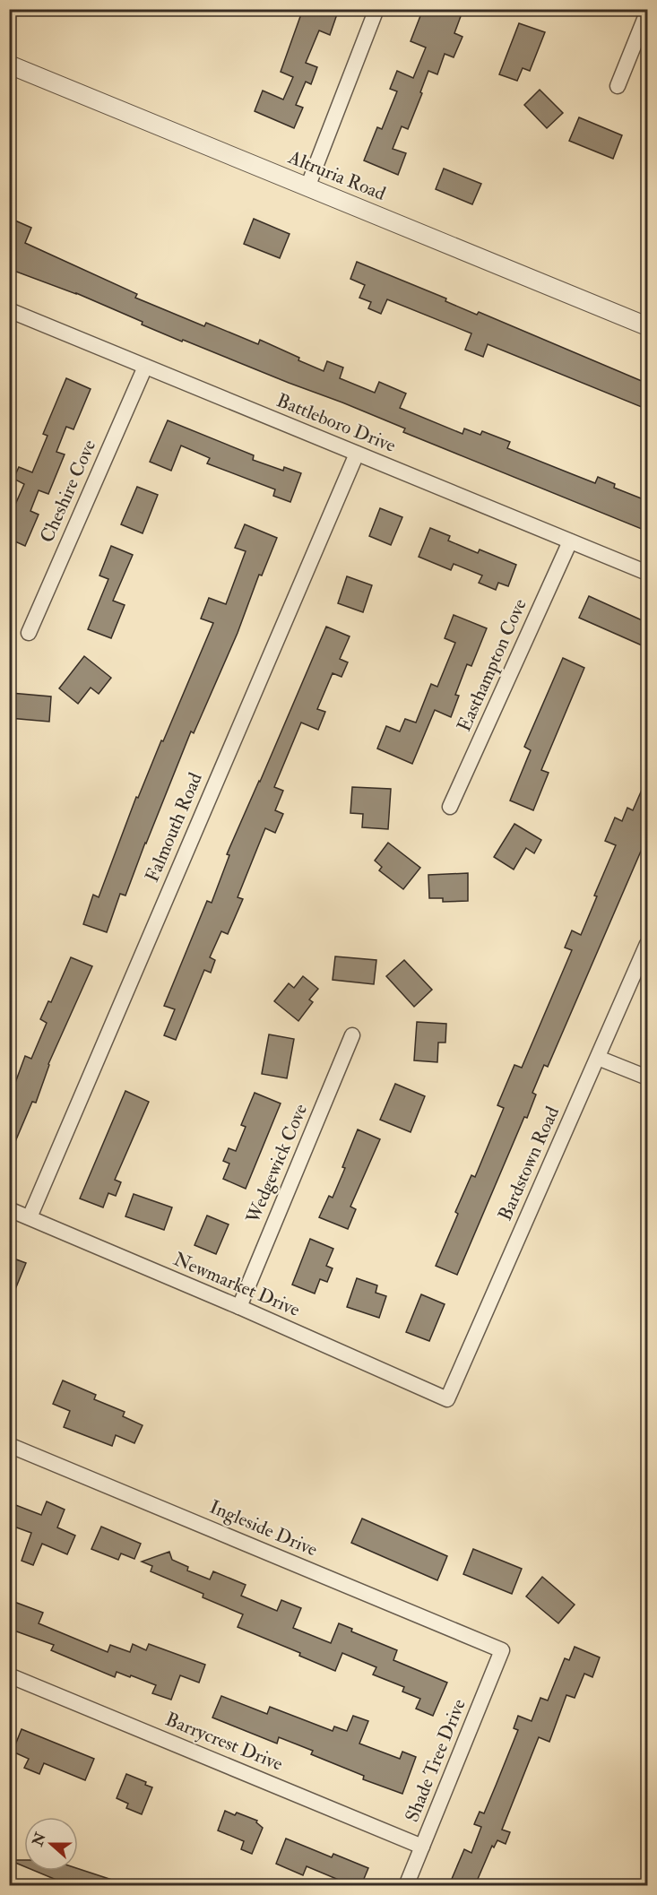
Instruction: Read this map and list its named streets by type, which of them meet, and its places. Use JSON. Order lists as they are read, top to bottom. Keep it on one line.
{"streets":{"street":["Altruria Road","Battleboro Drive","Cheshire Cove","Easthampton Cove","Falmouth Road","Wedgewick Cove","Bardstown Road","Newmarket Drive","Ingleside Drive","Barrycrest Drive","Shade Tree Drive"]},"crossings":[["Battleboro Drive","Cheshire Cove"],["Battleboro Drive","Easthampton Cove"],["Battleboro Drive","Falmouth Road"],["Falmouth Road","Newmarket Drive"],["Wedgewick Cove","Newmarket Drive"],["Bardstown Road","Newmarket Drive"],["Ingleside Drive","Shade Tree Drive"],["Barrycrest Drive","Shade Tree Drive"]],"north":"left"}
